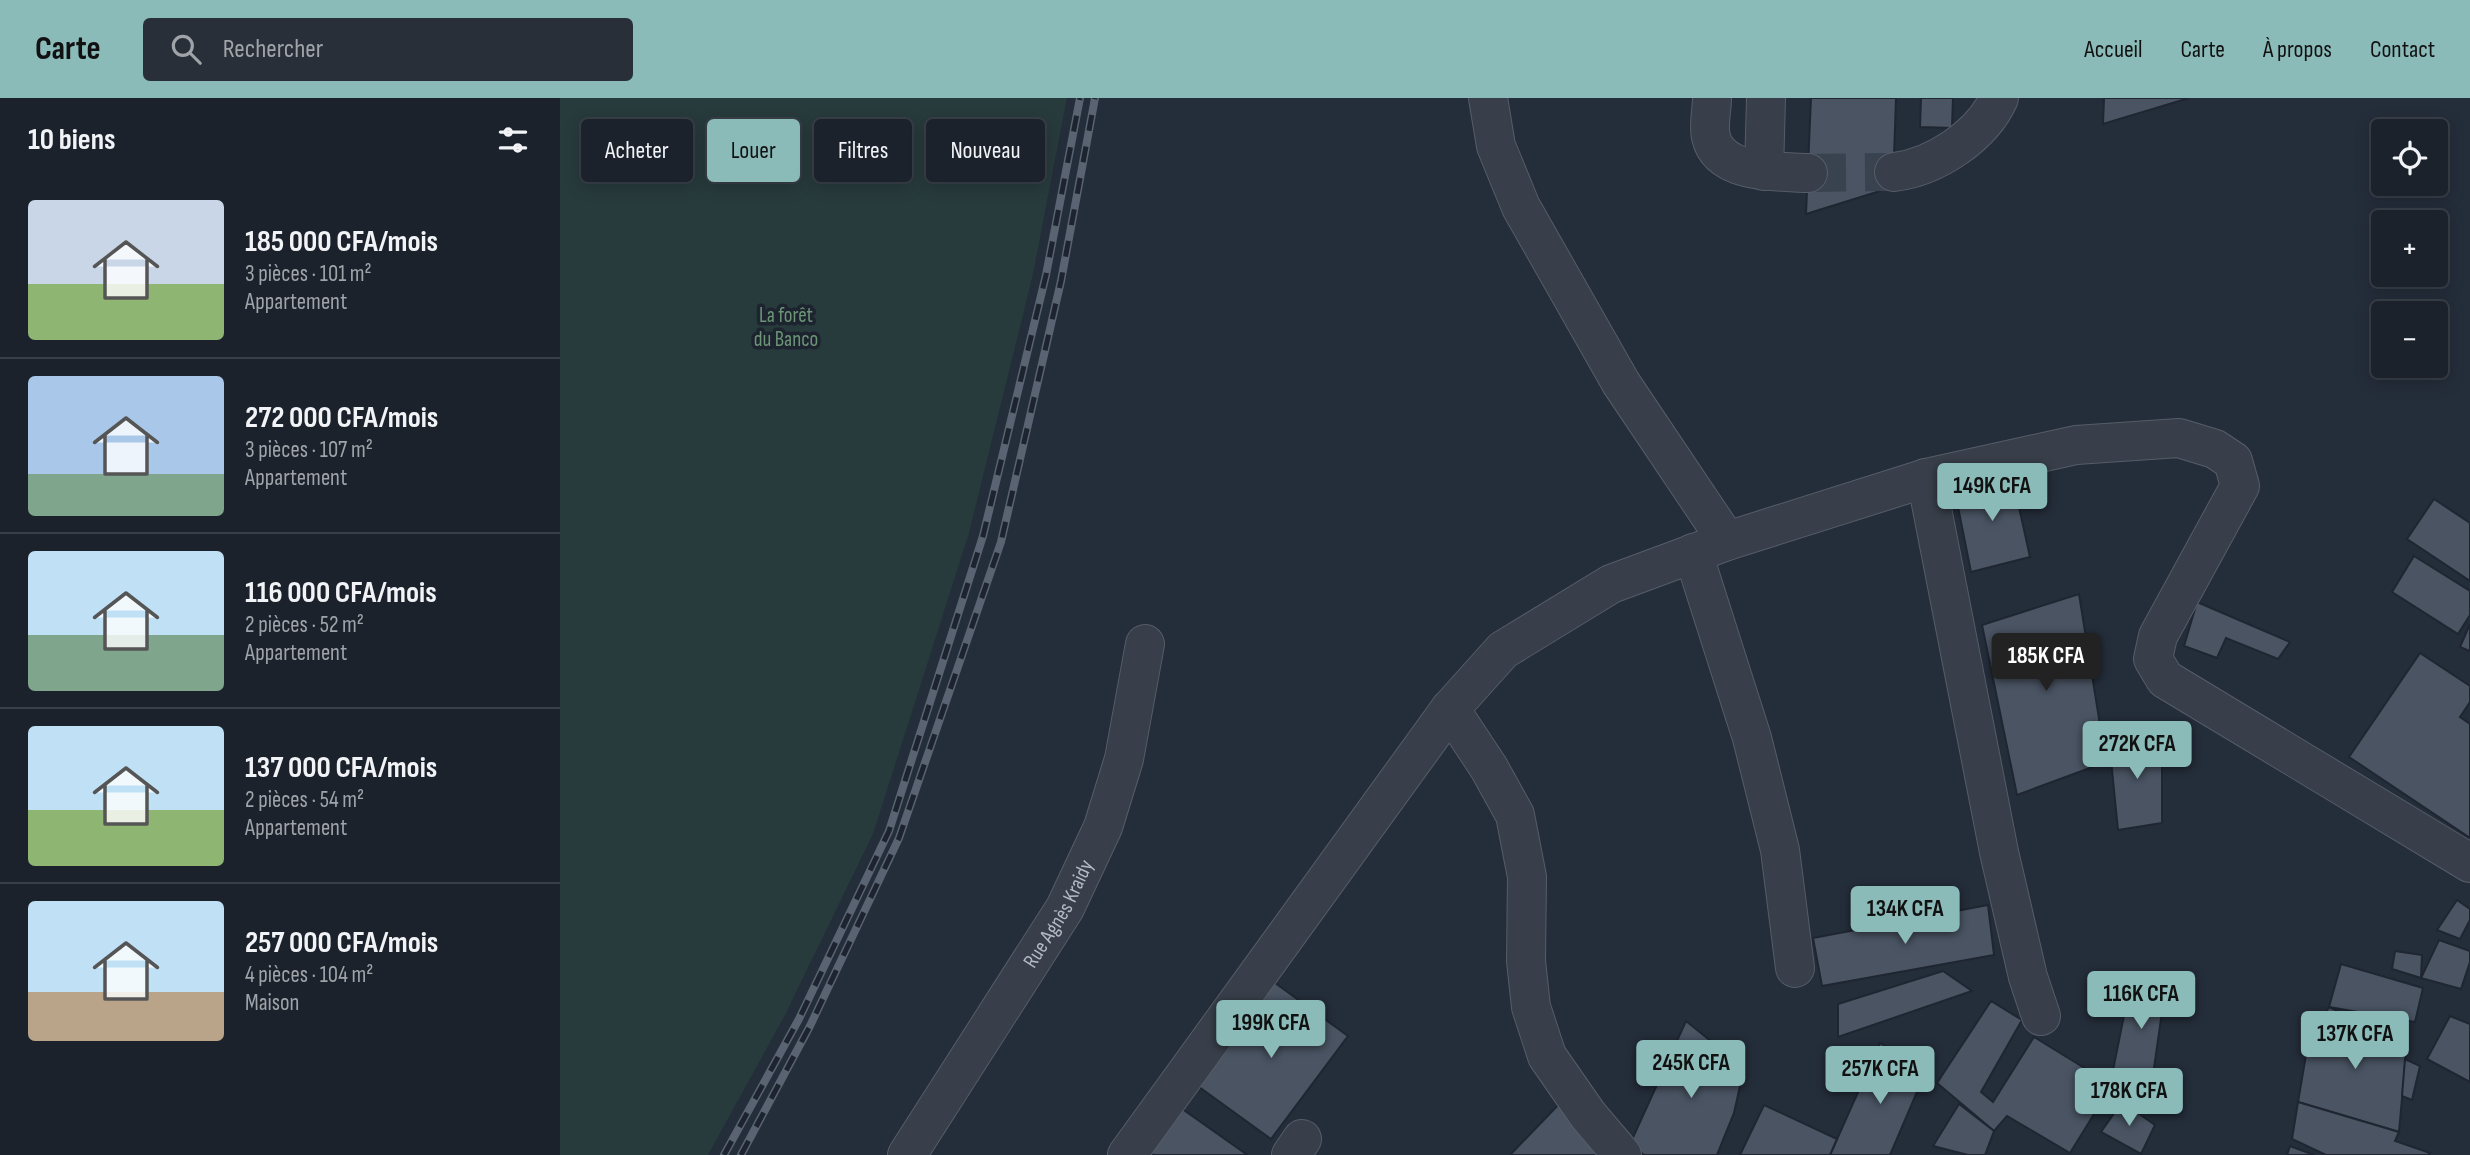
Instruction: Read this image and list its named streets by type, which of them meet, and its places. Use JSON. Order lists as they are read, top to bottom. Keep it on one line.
{"streets":{"street":["Rue Agnès Kraidy"]},"parks":["La forêt du Banco"],"page":{"header":"Carte","search":"Rechercher","nav":["Accueil","Carte","À propos","Contact"],"heading":"10 biens","map_buttons":["+","−"],"chip":["Acheter","Louer","Filtres","Nouveau"],"list":[{"name":"185 000 CFA/mois","note":"3 pièces · 101 m² · Appartement"},{"name":"272 000 CFA/mois","note":"3 pièces · 107 m² · Appartement"},{"name":"116 000 CFA/mois","note":"2 pièces · 52 m² · Appartement"},{"name":"137 000 CFA/mois","note":"2 pièces · 54 m² · Appartement"},{"name":"257 000 CFA/mois","note":"4 pièces · 104 m² · Maison"}],"price":["149K CFA","185K CFA","272K CFA","134K CFA","116K CFA","199K CFA","137K CFA","245K CFA","257K CFA","178K CFA"]}}
